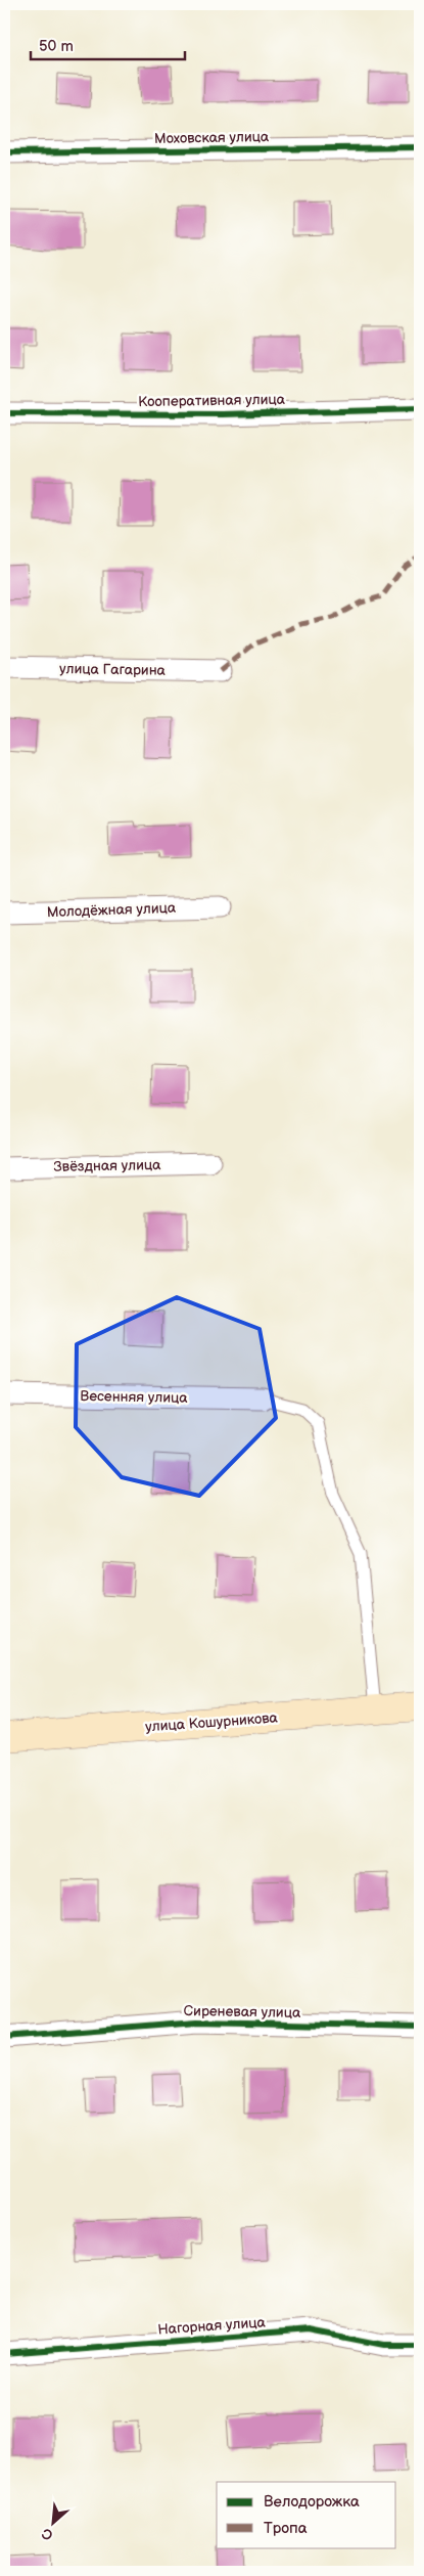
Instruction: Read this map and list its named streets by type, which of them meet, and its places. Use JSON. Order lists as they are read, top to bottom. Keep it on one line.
{"streets":{"main road":["улица Кошурникова"],"street":["Моховская улица","Кооперативная улица","улица Гагарина","Молодёжная улица","Звёздная улица","Весенняя улица","Сиреневая улица","Нагорная улица"]},"legend":["Велодорожка","Тропа"],"scale_bar":"50 m","north":"bottom left"}
